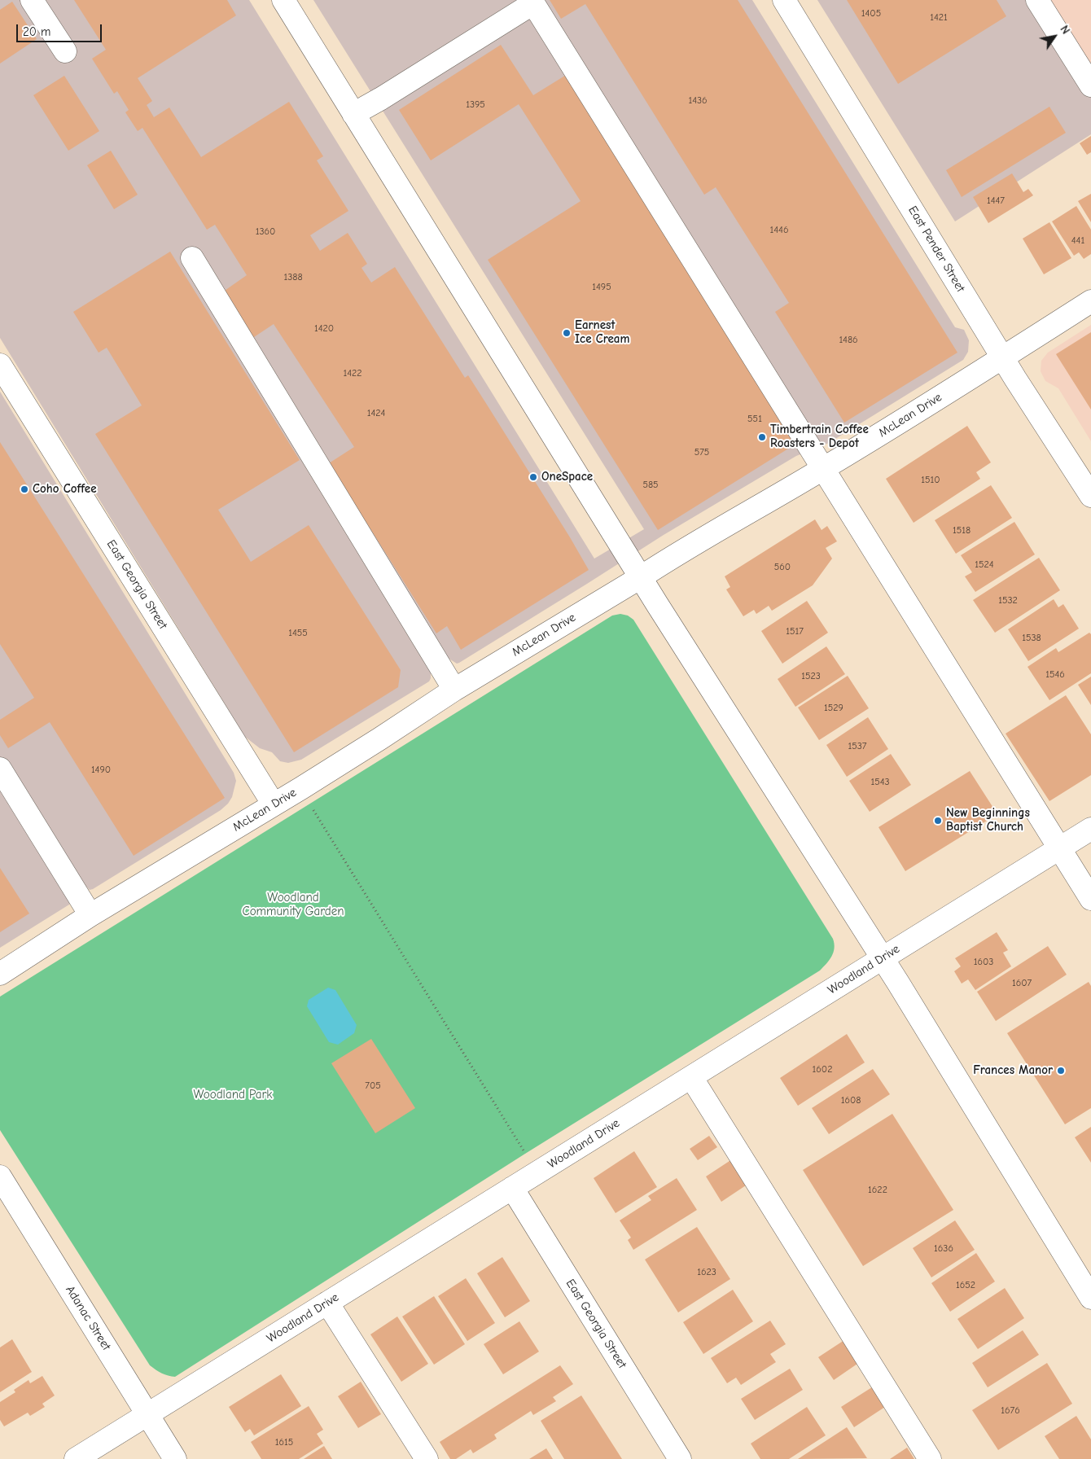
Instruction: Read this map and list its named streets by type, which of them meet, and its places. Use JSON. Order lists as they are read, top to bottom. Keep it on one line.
{"streets":{"street":["East Pender Street","McLean Drive","East Georgia Street","Woodland Drive","Adanac Street"]},"crossings":[["East Pender Street","McLean Drive"],["McLean Drive","East Georgia Street"],["East Georgia Street","Woodland Drive"],["Woodland Drive","Adanac Street"]],"parks":["Woodland Community Garden","Woodland Park"],"places":["Earnest Ice Cream","Timbertrain Coffee Roasters - Depot","OneSpace","Coho Coffee","New Beginnings Baptist Church","Frances Manor"],"house_numbers":["1405","1421","1436","1395","1447","1446","1360","441","1388","1495","1420","1486","1422","1424","551","575","1510","585","1518","1524","560","1532","1517","1455","1538","1546","1523","1529","1537","1490","1543","1603","1607","1602","705","1608","1622","1636","1623","1652","1676","1615"],"scale_bar":"20 m","north":"top right"}
